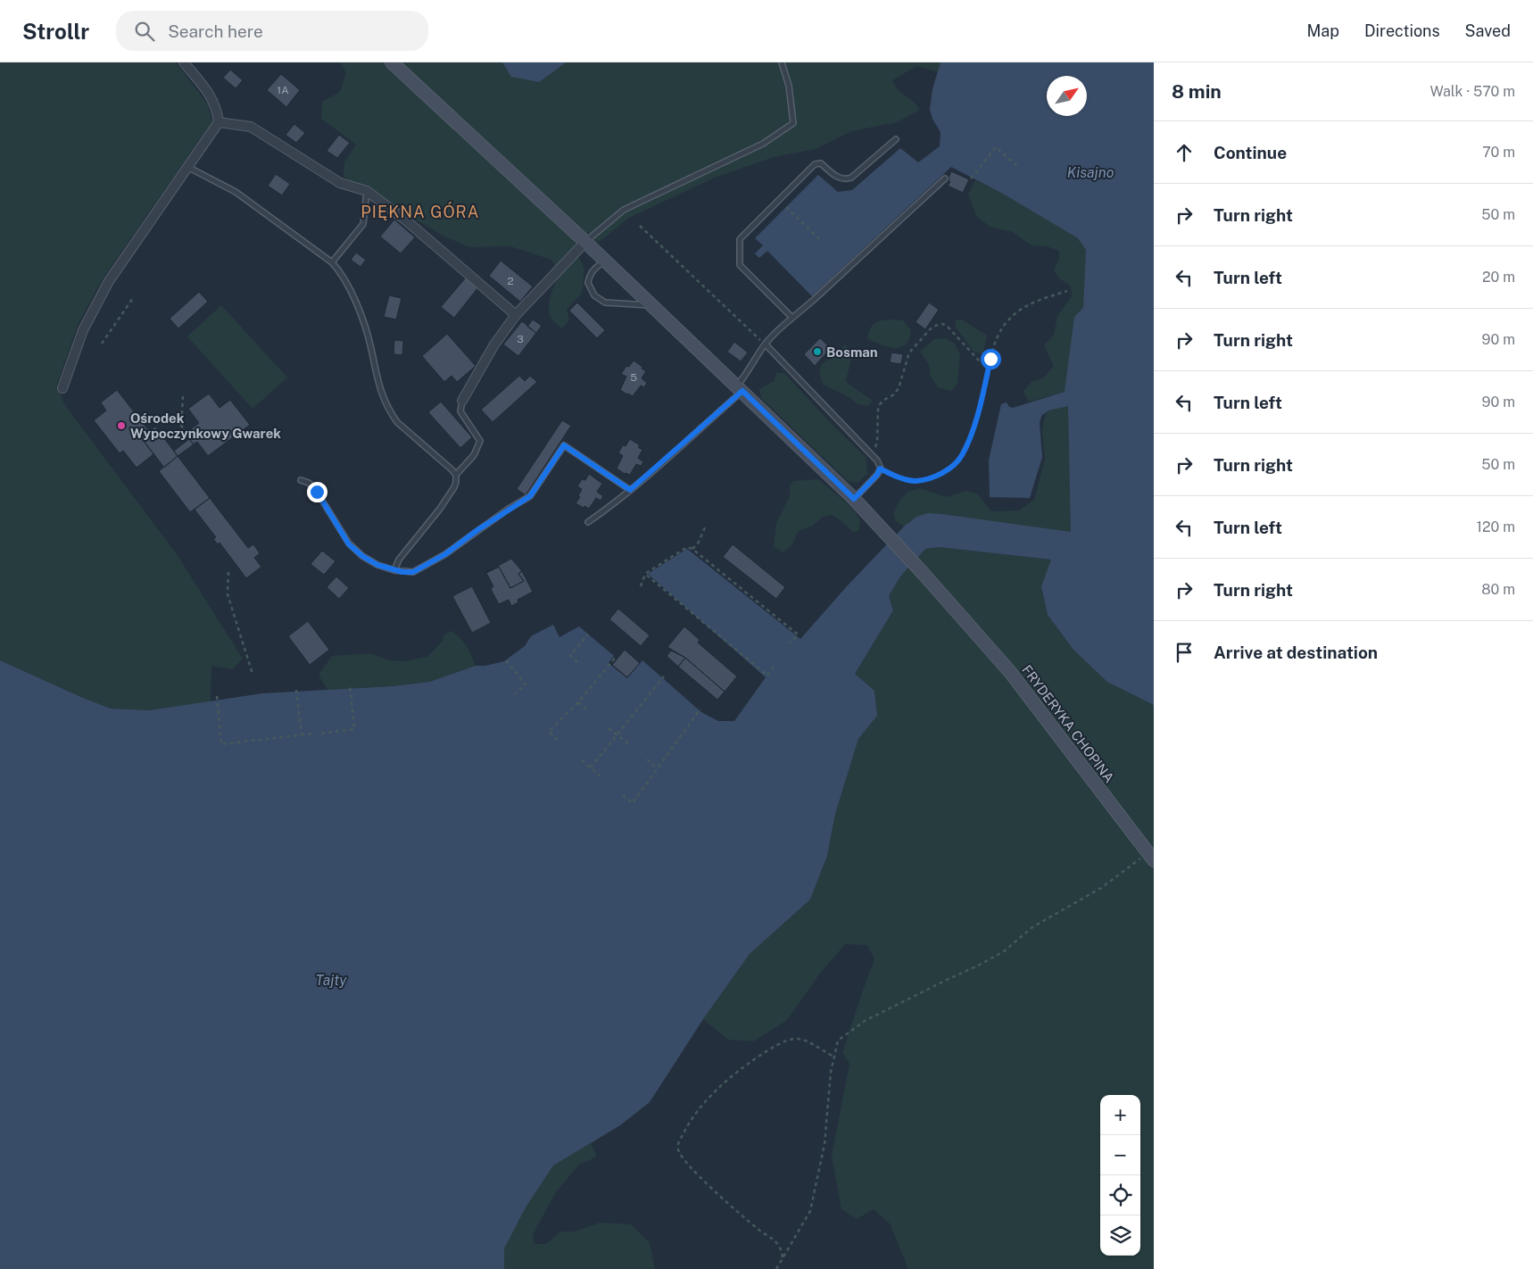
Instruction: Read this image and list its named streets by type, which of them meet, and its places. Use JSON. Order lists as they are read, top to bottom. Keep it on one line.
{"streets":{"main road":["FRYDERYKA CHOPINA"]},"districts":["PIĘKNA GÓRA"],"water":["Kisajno","Tajty"],"places":["Bosman","Ośrodek Wypoczynkowy Gwarek"],"house_numbers":["1A","2","3","5"],"north":"top right","page":{"header":"Strollr","search":"Search here","nav":["Map","Directions","Saved"],"heading":["8 min","Walk · 570 m"],"list":[["Continue","70 m"],["Turn right","50 m"],["Turn left","20 m"],["Turn right","90 m"],["Turn left","90 m"],["Turn right","50 m"],["Turn left","120 m"],["Turn right","80 m"],"Arrive at destination"],"map_buttons":["+","−"]}}
